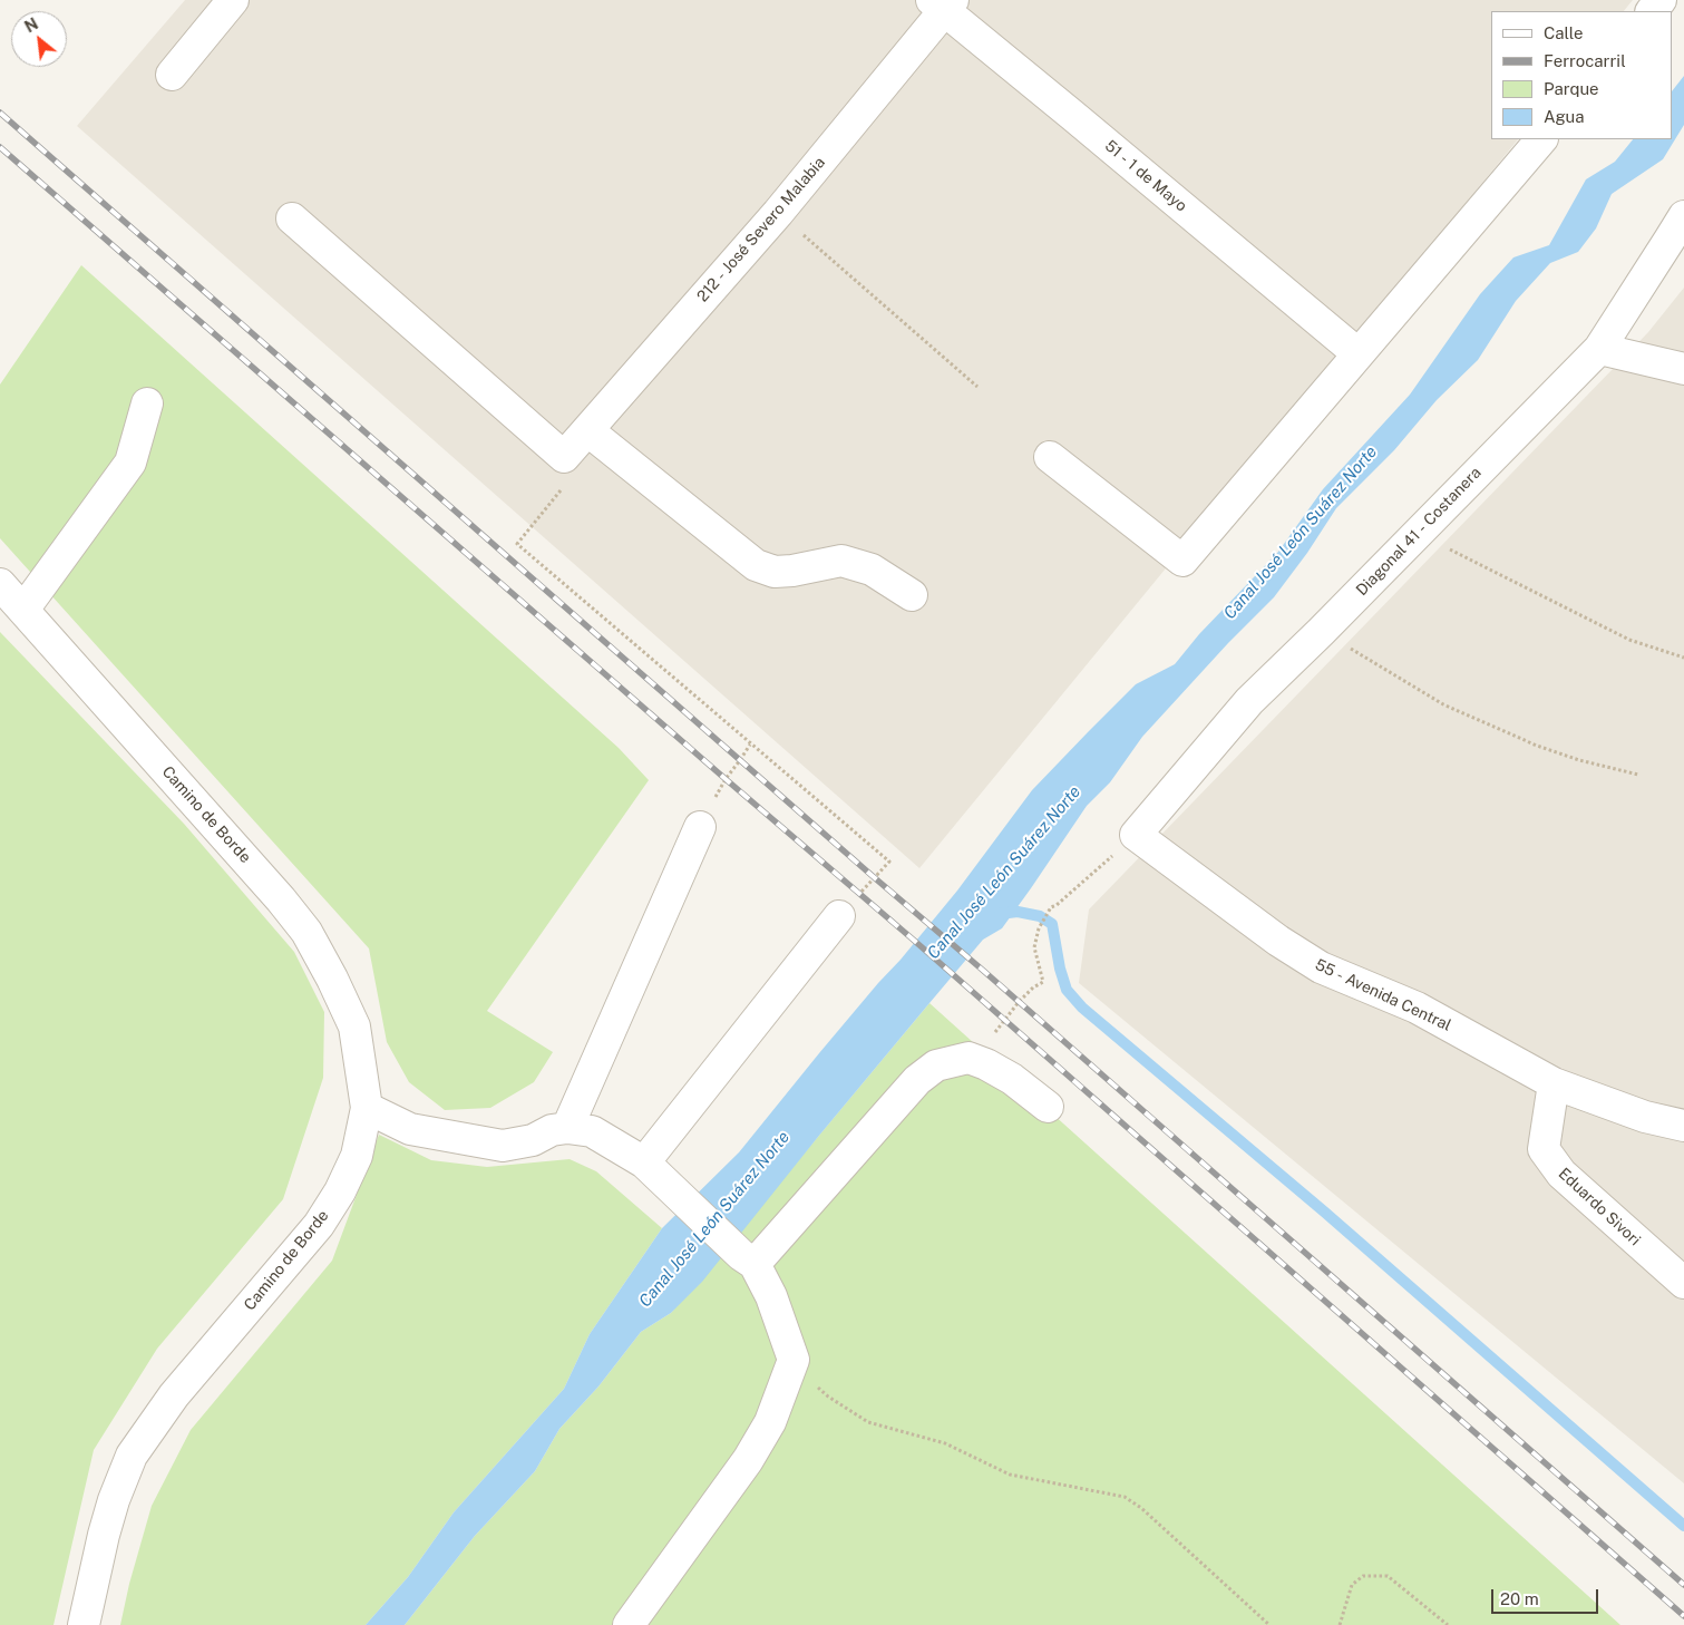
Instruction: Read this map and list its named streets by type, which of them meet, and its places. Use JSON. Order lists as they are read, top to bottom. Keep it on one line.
{"streets":{"street":["51 - 1 de Mayo","212 - José Severo Malabia","Diagonal 41 - Costanera","Camino de Borde","55 - Avenida Central","Eduardo Sivori"]},"crossings":[["51 - 1 de Mayo","212 - José Severo Malabia"],["Diagonal 41 - Costanera","55 - Avenida Central"],["55 - Avenida Central","Eduardo Sivori"]],"water":["Canal José León Suárez Norte"],"legend":["Calle","Ferrocarril","Parque","Agua"],"scale_bar":"20 m","north":"top left"}
